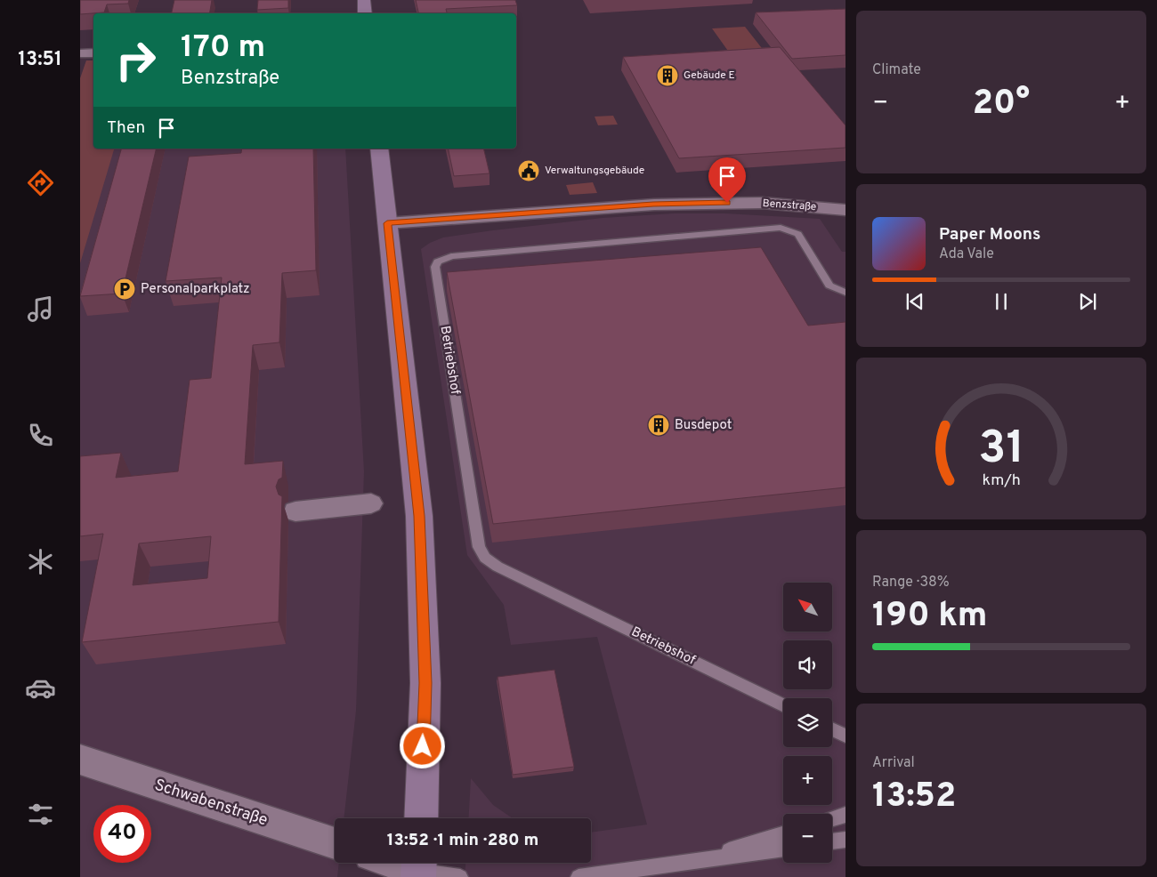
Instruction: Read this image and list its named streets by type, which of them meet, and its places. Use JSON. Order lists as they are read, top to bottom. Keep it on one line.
{"streets":{"street":["Benzstraße","Schwabenstraße"],"lane":["Betriebshof"]},"places":{"building":["Gebäude E","Busdepot"],"public building":["Verwaltungsgebäude"],"parking":["Personalparkplatz"]},"north":"top left","page":{"tabs":"13:51","tile":["Climate",["Range · 38%","190 km"],["Arrival","13:52"]],"turn":["170 m","Benzstraße"],"heat":["−","20°","+"],"then":"Then","song":["Paper Moons","Ada Vale"],"map_buttons":["+","−"],"limit":"40","trip":"13:52 · 1 min · 280 m","gauge":["31","km/h"]}}
